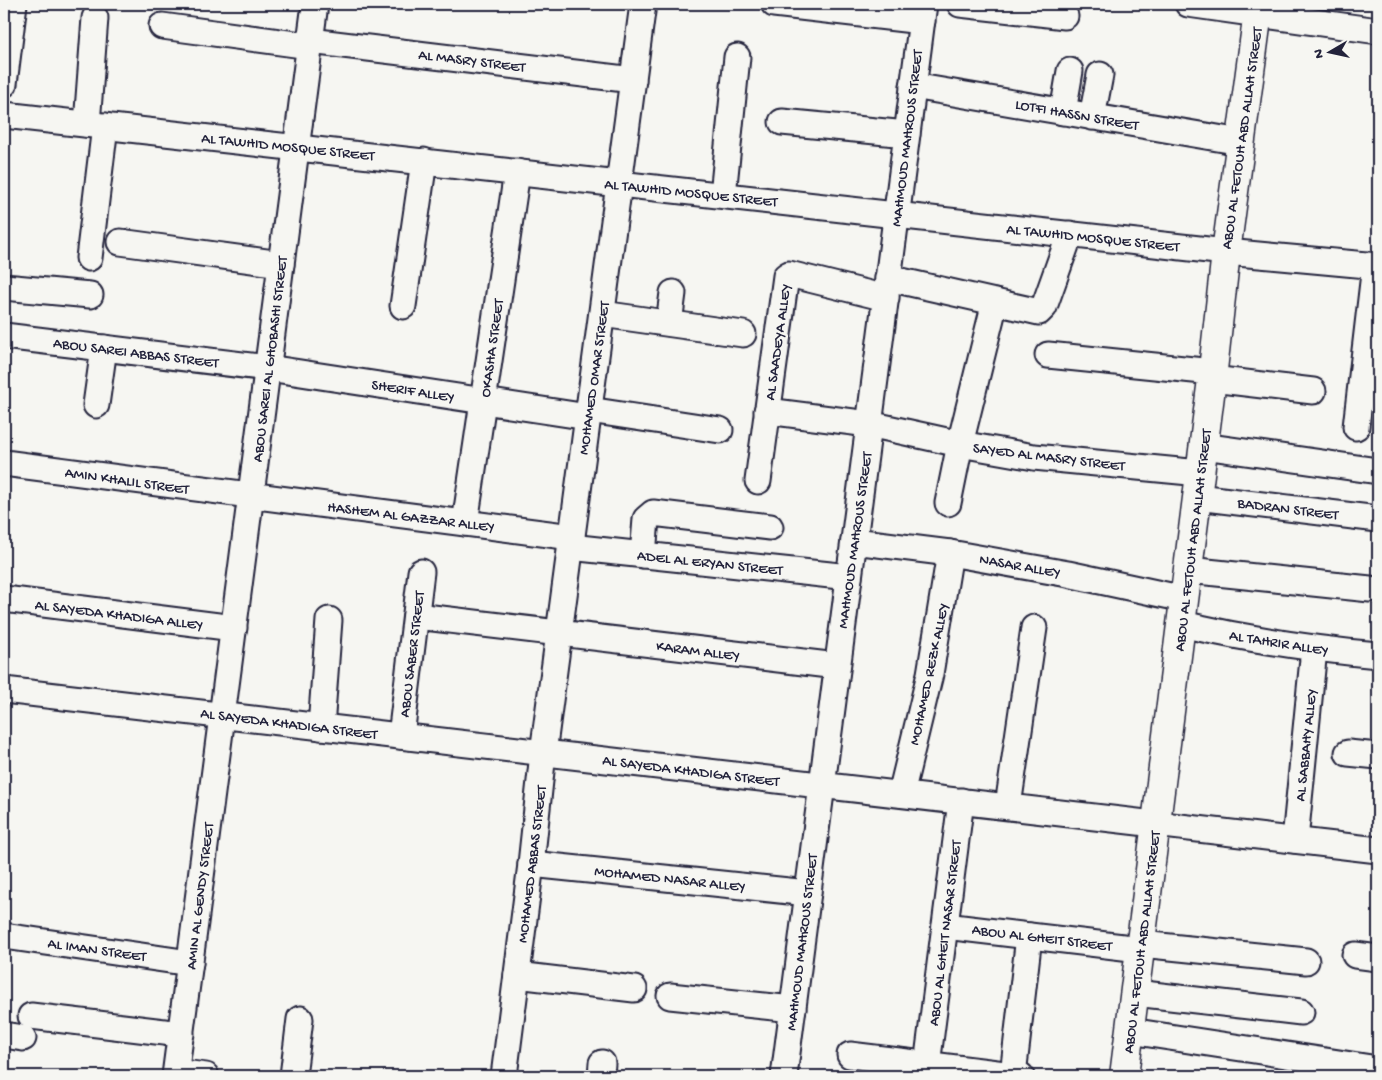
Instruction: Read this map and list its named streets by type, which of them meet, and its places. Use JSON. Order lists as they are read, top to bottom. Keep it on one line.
{"streets":{"street":["AL MASRY STREET","LOTFI HASSN STREET","MAHMOUD MAHROUS STREET","ABOU AL FETOUH ABD ALLAH STREET","AL TAWHID MOSQUE STREET","AL SAADEYA ALLEY","OKASHA STREET","ABOU SAREI ABBAS STREET","ABOU SAREI AL GHOBASHI STREET","MOHAMED OMAR STREET","SHERIF ALLEY","SAYED AL MASRY STREET","AMIN KHALIL STREET","BADRAN STREET","HASHEM AL GAZZAR ALLEY","ADEL AL ERYAN STREET","NASAR ALLEY","AL SAYEDA KHADIGA ALLEY","AL TAHRIR ALLEY","KARAM ALLEY","ABOU SABER STREET","MOHAMED REZK ALLEY","AL SAYEDA KHADIGA STREET","AL SABBAHY ALLEY","MOHAMED ABBAS STREET","MOHAMED NASAR ALLEY","AMIN AL GENDY STREET","ABOU AL GHEIT NASAR STREET","ABOU AL GHEIT STREET","AL IMAN STREET"]},"crossings":[["AL MASRY STREET","ABOU SAREI AL GHOBASHI STREET"],["AL MASRY STREET","MOHAMED OMAR STREET"],["LOTFI HASSN STREET","MAHMOUD MAHROUS STREET"],["LOTFI HASSN STREET","ABOU AL FETOUH ABD ALLAH STREET"],["MAHMOUD MAHROUS STREET","AL TAWHID MOSQUE STREET"],["MAHMOUD MAHROUS STREET","AL SAADEYA ALLEY"],["MAHMOUD MAHROUS STREET","SAYED AL MASRY STREET"],["MAHMOUD MAHROUS STREET","ADEL AL ERYAN STREET"],["MAHMOUD MAHROUS STREET","NASAR ALLEY"],["MAHMOUD MAHROUS STREET","KARAM ALLEY"],["MAHMOUD MAHROUS STREET","AL SAYEDA KHADIGA STREET"],["MAHMOUD MAHROUS STREET","MOHAMED NASAR ALLEY"],["ABOU AL FETOUH ABD ALLAH STREET","AL TAWHID MOSQUE STREET"],["ABOU AL FETOUH ABD ALLAH STREET","SAYED AL MASRY STREET"],["ABOU AL FETOUH ABD ALLAH STREET","BADRAN STREET"],["ABOU AL FETOUH ABD ALLAH STREET","NASAR ALLEY"],["ABOU AL FETOUH ABD ALLAH STREET","AL TAHRIR ALLEY"],["ABOU AL FETOUH ABD ALLAH STREET","AL SAYEDA KHADIGA STREET"],["ABOU AL FETOUH ABD ALLAH STREET","ABOU AL GHEIT STREET"],["AL TAWHID MOSQUE STREET","OKASHA STREET"],["AL TAWHID MOSQUE STREET","ABOU SAREI AL GHOBASHI STREET"],["AL TAWHID MOSQUE STREET","MOHAMED OMAR STREET"],["AL SAADEYA ALLEY","SAYED AL MASRY STREET"],["OKASHA STREET","SHERIF ALLEY"],["OKASHA STREET","HASHEM AL GAZZAR ALLEY"],["ABOU SAREI ABBAS STREET","ABOU SAREI AL GHOBASHI STREET"],["ABOU SAREI ABBAS STREET","SHERIF ALLEY"],["ABOU SAREI AL GHOBASHI STREET","SHERIF ALLEY"],["ABOU SAREI AL GHOBASHI STREET","AMIN KHALIL STREET"],["ABOU SAREI AL GHOBASHI STREET","HASHEM AL GAZZAR ALLEY"],["ABOU SAREI AL GHOBASHI STREET","AL SAYEDA KHADIGA ALLEY"],["ABOU SAREI AL GHOBASHI STREET","AL SAYEDA KHADIGA STREET"],["ABOU SAREI AL GHOBASHI STREET","AMIN AL GENDY STREET"],["MOHAMED OMAR STREET","SHERIF ALLEY"],["MOHAMED OMAR STREET","HASHEM AL GAZZAR ALLEY"],["MOHAMED OMAR STREET","ADEL AL ERYAN STREET"],["MOHAMED OMAR STREET","KARAM ALLEY"],["MOHAMED OMAR STREET","AL SAYEDA KHADIGA STREET"],["MOHAMED OMAR STREET","MOHAMED ABBAS STREET"],["SAYED AL MASRY STREET","BADRAN STREET"],["AMIN KHALIL STREET","HASHEM AL GAZZAR ALLEY"],["HASHEM AL GAZZAR ALLEY","ADEL AL ERYAN STREET"],["NASAR ALLEY","AL TAHRIR ALLEY"],["NASAR ALLEY","MOHAMED REZK ALLEY"],["AL TAHRIR ALLEY","AL SABBAHY ALLEY"],["KARAM ALLEY","ABOU SABER STREET"],["ABOU SABER STREET","AL SAYEDA KHADIGA STREET"],["MOHAMED REZK ALLEY","AL SAYEDA KHADIGA STREET"],["AL SAYEDA KHADIGA STREET","AL SABBAHY ALLEY"],["AL SAYEDA KHADIGA STREET","MOHAMED ABBAS STREET"],["AL SAYEDA KHADIGA STREET","AMIN AL GENDY STREET"],["AL SAYEDA KHADIGA STREET","ABOU AL GHEIT NASAR STREET"],["MOHAMED ABBAS STREET","MOHAMED NASAR ALLEY"],["AMIN AL GENDY STREET","AL IMAN STREET"],["ABOU AL GHEIT NASAR STREET","ABOU AL GHEIT STREET"]],"north":"left"}
